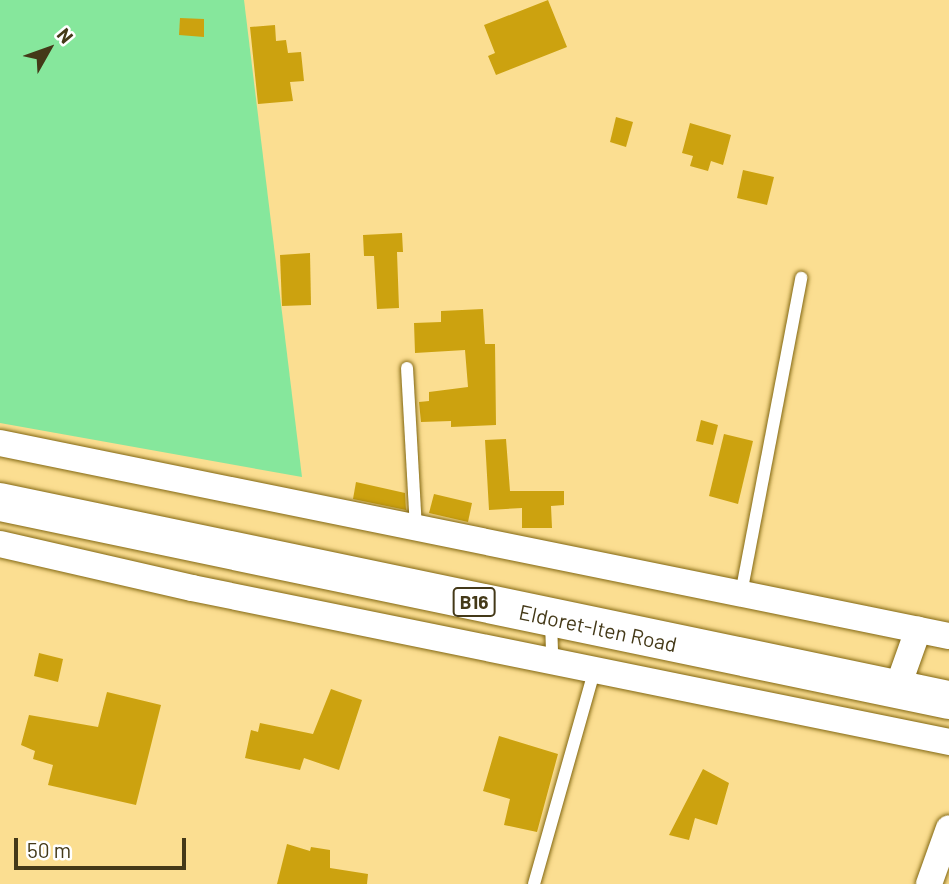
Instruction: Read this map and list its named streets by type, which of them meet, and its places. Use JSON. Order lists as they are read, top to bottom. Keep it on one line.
{"streets":{"main road":["B16","Eldoret-Iten Road"]},"scale_bar":"50 m","north":"top right"}
